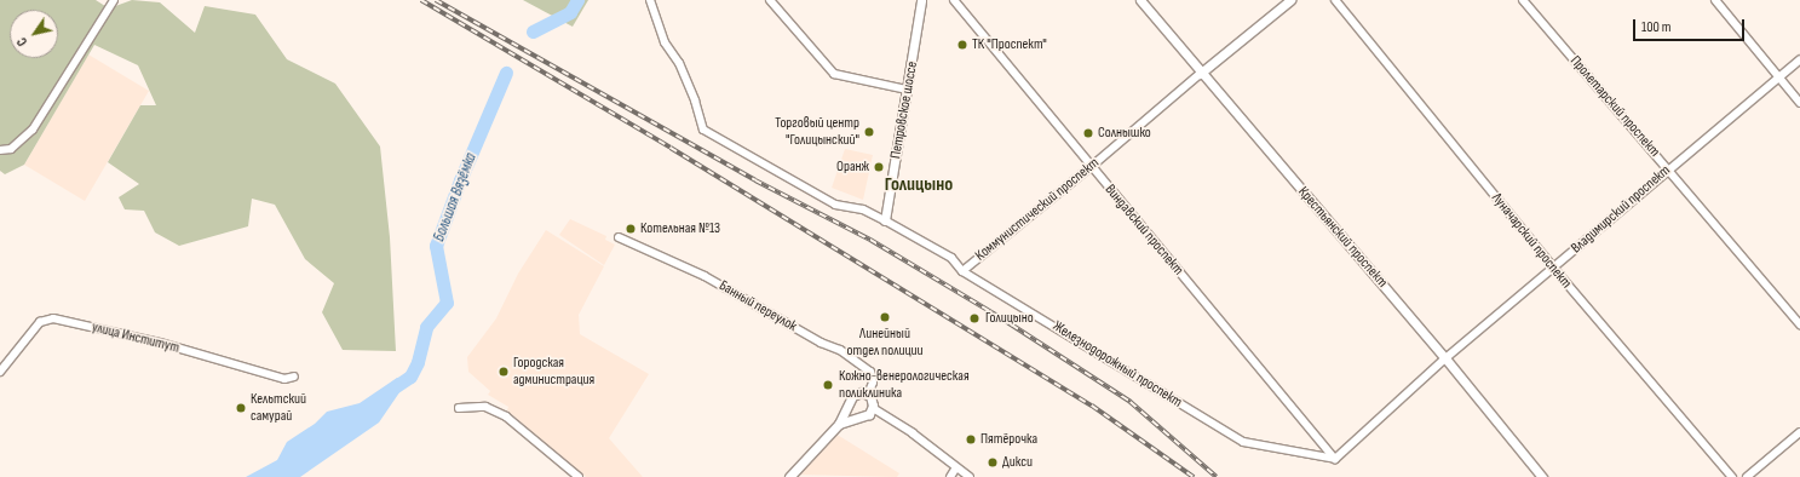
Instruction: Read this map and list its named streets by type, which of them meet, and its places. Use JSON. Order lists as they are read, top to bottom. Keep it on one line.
{"streets":{"street":["Пролетарский проспект","Петровское шоссе","Коммунистический проспект","Владимирский проспект","Виндавский проспект","Крестьянский проспект","Луначарский проспект","Банный переулок","улица Институт","Железнодорожный проспект"]},"crossings":[["Пролетарский проспект","Владимирский проспект"],["Петровское шоссе","Железнодорожный проспект"],["Коммунистический проспект","Виндавский проспект"],["Коммунистический проспект","Крестьянский проспект"],["Коммунистический проспект","Железнодорожный проспект"],["Владимирский проспект","Виндавский проспект"],["Владимирский проспект","Крестьянский проспект"],["Владимирский проспект","Луначарский проспект"],["Владимирский проспект","Железнодорожный проспект"],["Виндавский проспект","Железнодорожный проспект"]],"districts":["Голицыно"],"water":["Большая Вязёмка"],"places":["ТК \"Проспект\"","Торговый центр \"Голицынский\"","Солнышко","Оранж","Котельная №13","Линейный отдел полиции","Голицыно","Городская администрация","Кожно-венерологическая поликлиника","Кельтский самурай","Пятёрочка","Дикси"],"scale_bar":"100 m","north":"bottom left"}
